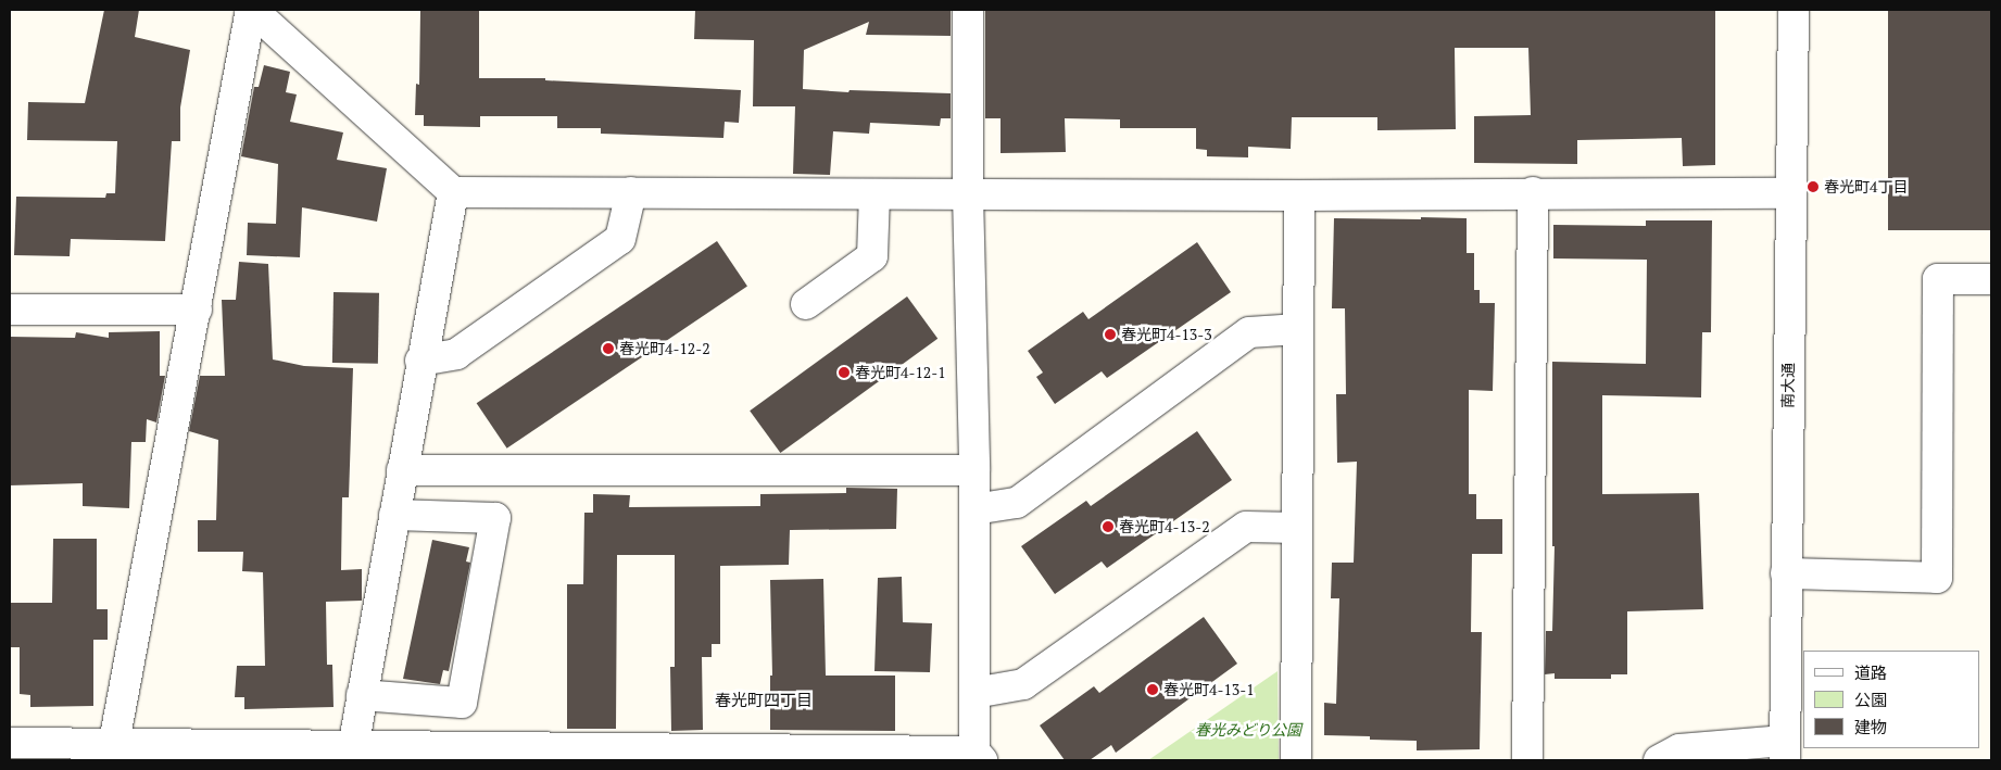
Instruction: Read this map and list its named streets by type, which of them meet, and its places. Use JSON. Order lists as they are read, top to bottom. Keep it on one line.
{"streets":{"street":["南大通"]},"districts":["春光町四丁目"],"parks":["春光みどり公園"],"places":["春光町4丁目","春光町4-13-3","春光町4-12-2","春光町4-12-1","春光町4-13-2","春光町4-13-1"],"legend":["道路","公園","建物"]}
